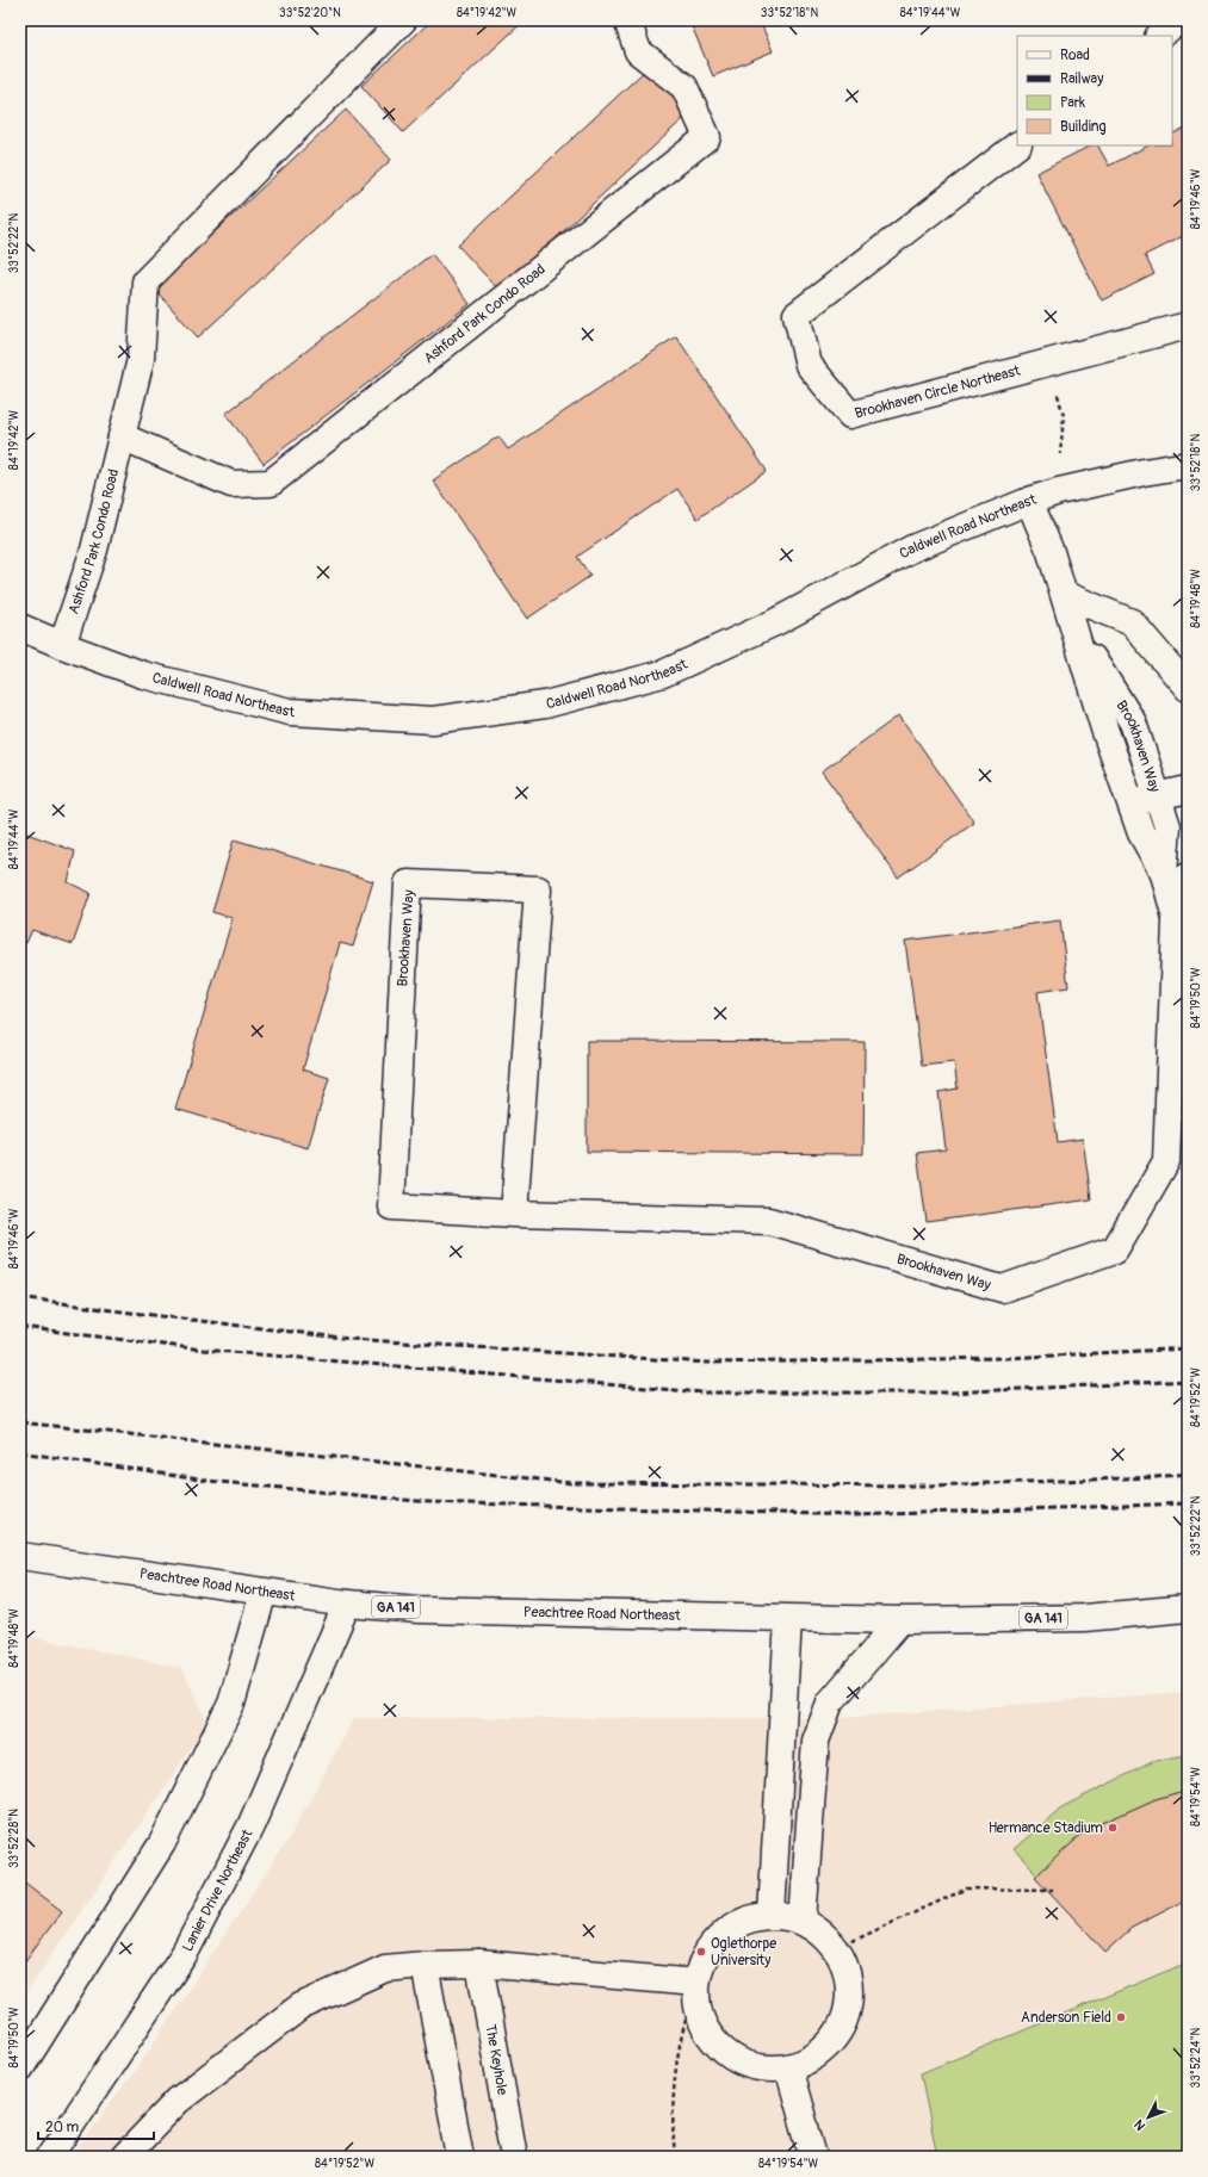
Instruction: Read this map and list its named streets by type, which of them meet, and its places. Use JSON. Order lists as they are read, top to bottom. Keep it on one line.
{"streets":{"main road":["Ashford Park Condo Road","Brookhaven Circle Northeast","Caldwell Road Northeast","Brookhaven Way","Peachtree Road Northeast","GA 141","Lanier Drive Northeast","The Keyhole"]},"crossings":[["Ashford Park Condo Road","Caldwell Road Northeast"],["Caldwell Road Northeast","Brookhaven Way"],["Peachtree Road Northeast","Lanier Drive Northeast"]],"places":["Hermance Stadium","Oglethorpe University","Anderson Field"],"legend":["Road","Railway","Park","Building"],"scale_bar":"20 m","north":"bottom left","coordinates":["33°52'20\"N","84°19'42\"W","33°52'18\"N","84°19'44\"W","84°19'46\"W","33°52'22\"N","84°19'48\"W","84°19'50\"W","84°19'52\"W","84°19'54\"W","33°52'28\"N","33°52'24\"N"]}
